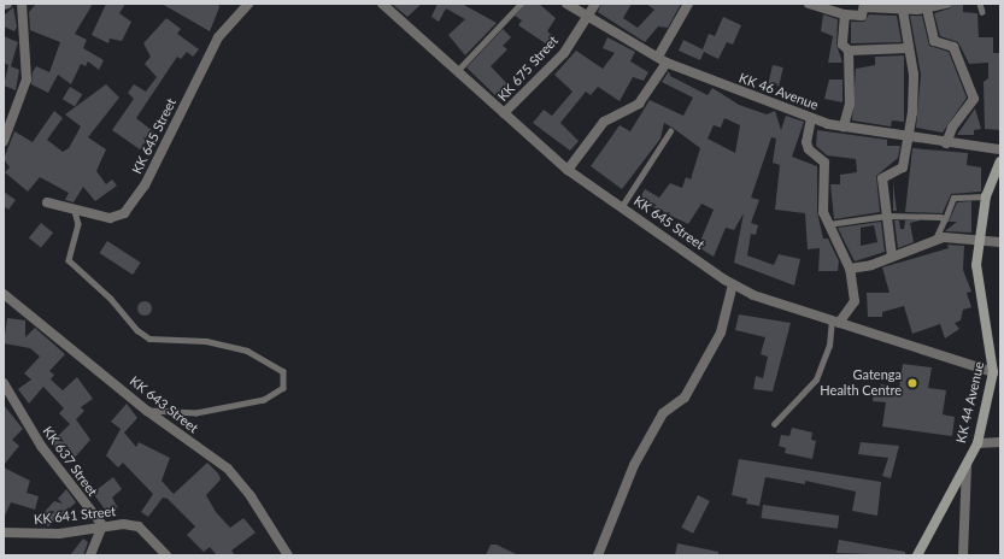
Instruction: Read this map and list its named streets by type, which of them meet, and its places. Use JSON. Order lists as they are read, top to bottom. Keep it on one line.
{"streets":{"main road":["KK 44 Avenue"],"street":["KK 675 Street","KK 46 Avenue","KK 645 Street","KK 643 Street","KK 637 Street","KK 641 Street"]},"crossings":[["KK 675 Street","KK 46 Avenue"],["KK 675 Street","KK 645 Street"],["KK 645 Street","KK 44 Avenue"],["KK 637 Street","KK 641 Street"]],"places":["Gatenga Health Centre"]}
